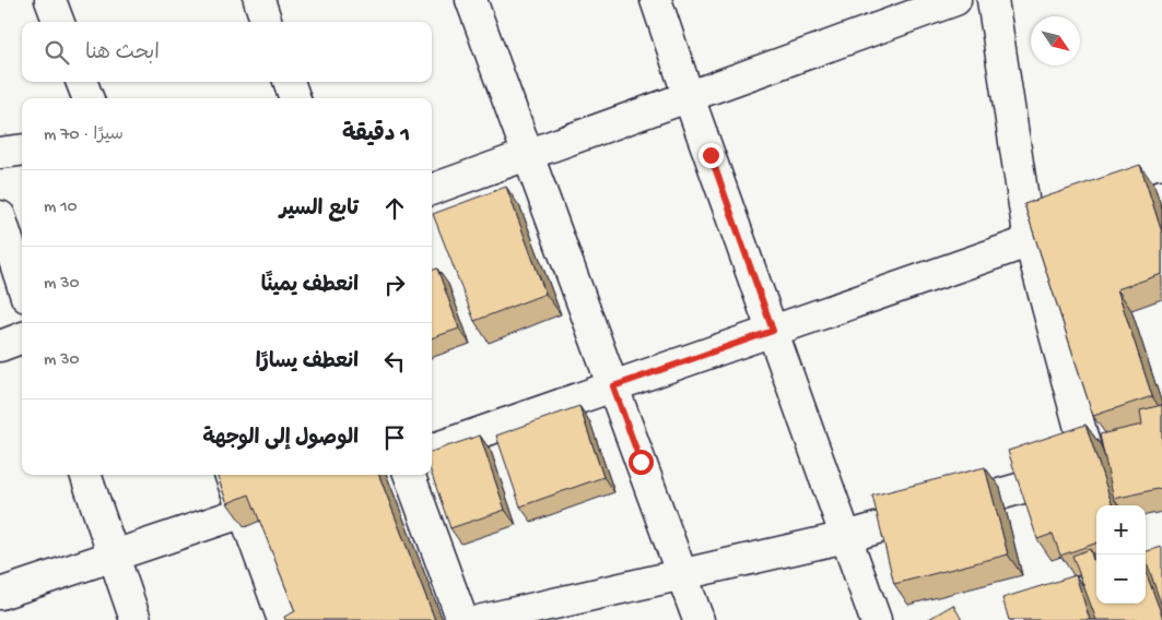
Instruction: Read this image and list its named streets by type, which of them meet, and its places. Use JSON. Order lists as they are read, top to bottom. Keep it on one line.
{"north":"bottom right","page":{"search":"ابحث هنا","heading":["1 دقيقة","سيرًا · 70 m"],"list":[["تابع السير","10 m"],["انعطف يمينًا","30 m"],["انعطف يسارًا","30 m"],"الوصول إلى الوجهة"],"map_buttons":["+","−"]}}
